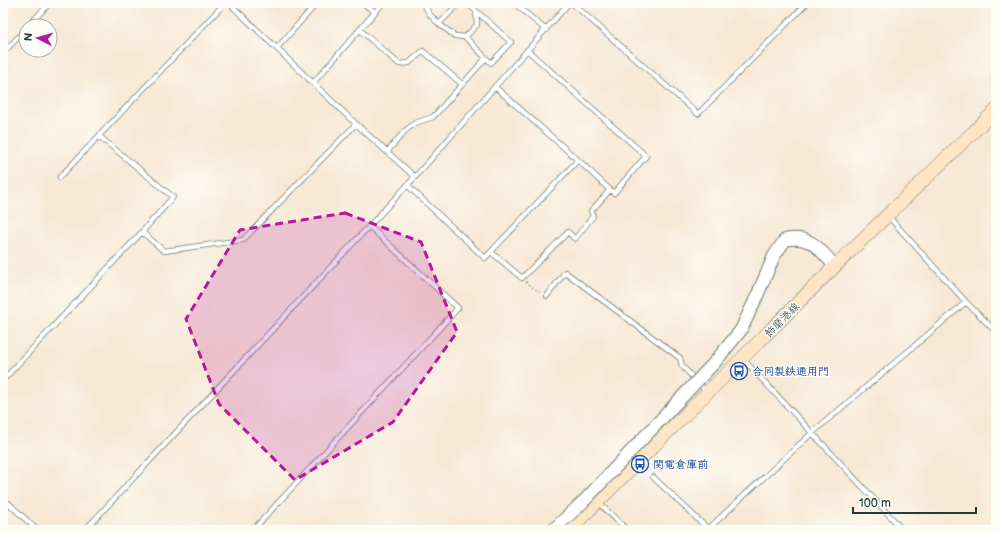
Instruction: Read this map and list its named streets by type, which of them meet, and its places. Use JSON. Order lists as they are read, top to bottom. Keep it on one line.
{"streets":{"main road":["飾磨港線"]},"places":{"bus stop":["合同製鉄通用門","関電倉庫前"]},"scale_bar":"100 m","north":"left"}
